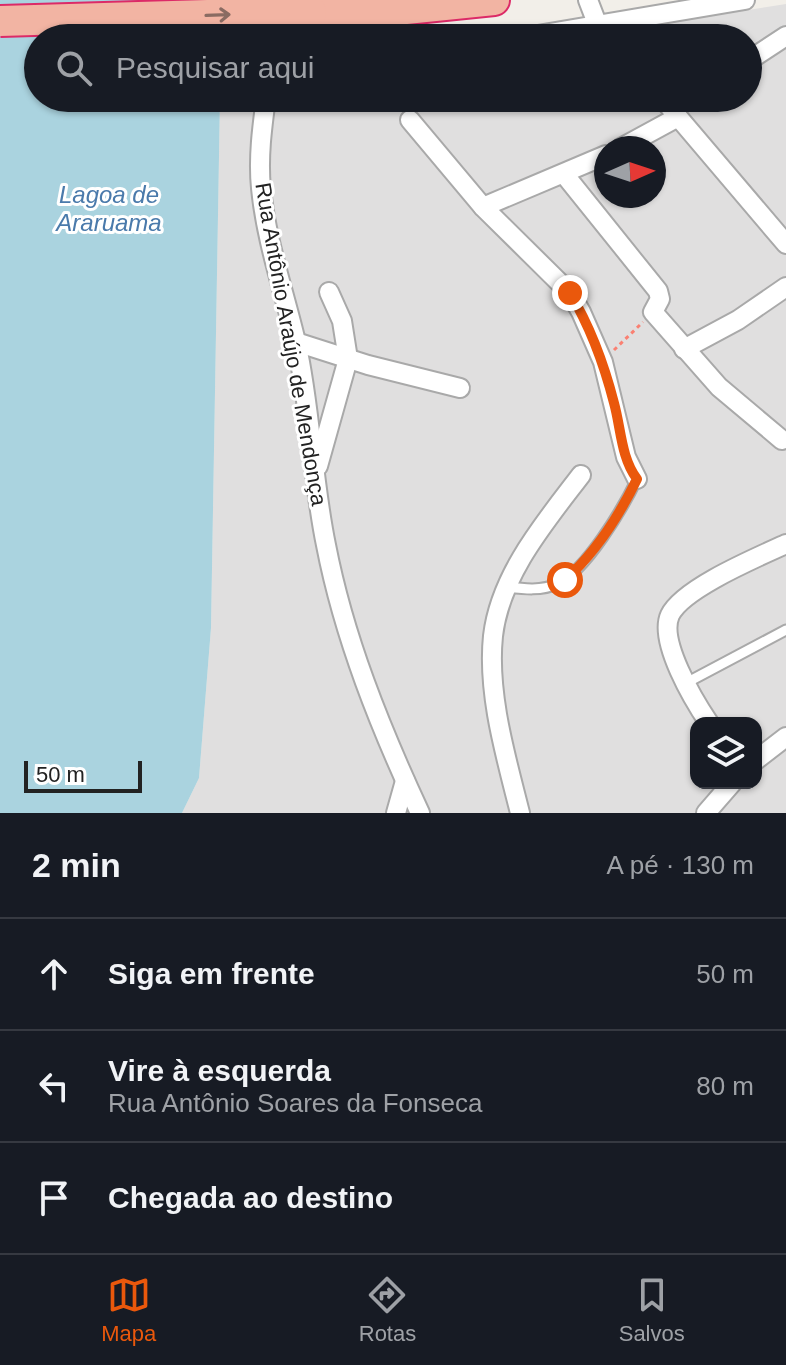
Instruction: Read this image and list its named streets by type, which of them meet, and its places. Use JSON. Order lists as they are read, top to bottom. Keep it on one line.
{"streets":{"street":["Rua Antônio Araújo de Mendonça"]},"water":["Lagoa de Araruama"],"scale_bar":"50 m","north":"right","page":{"search":"Pesquisar aqui","scale":"50 m","heading":["2 min","A pé · 130 m"],"list":[["Siga em frente","50 m"],["Vire à esquerda","Rua Antônio Soares da Fonseca","80 m"],"Chegada ao destino"],"nav":["Mapa","Rotas","Salvos"]}}
